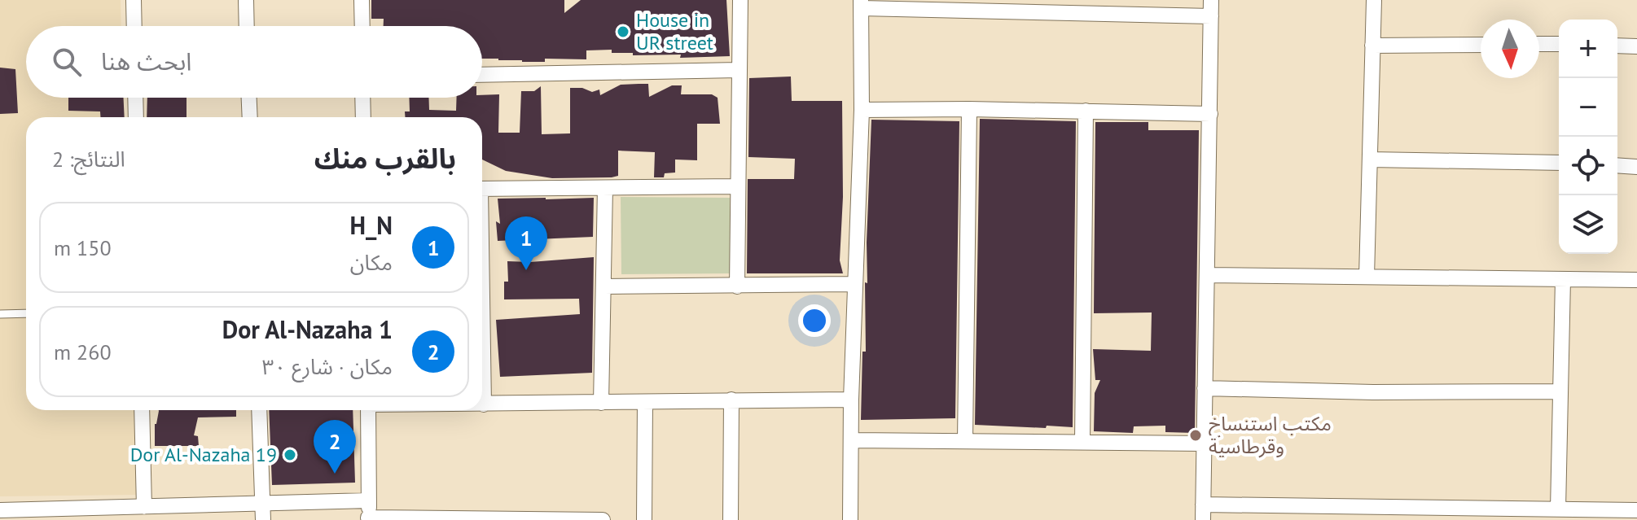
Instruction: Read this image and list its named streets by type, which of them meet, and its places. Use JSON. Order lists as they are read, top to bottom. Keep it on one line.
{"places":["House in UR street","مكتب استنساخ وقرطاسية","Dor Al-Nazaha 19"],"north":"bottom","page":{"map_buttons":["+","−"],"search":"ابحث هنا","heading":["بالقرب منك","النتائج: 2"],"list":[{"mark":"1","name":"H_N","note":"مكان","value":"150 m"},{"mark":"2","name":"Dor Al-Nazaha 1","note":"مكان · شارع ٣٠","value":"260 m"}],"pins":["1","2"]}}
